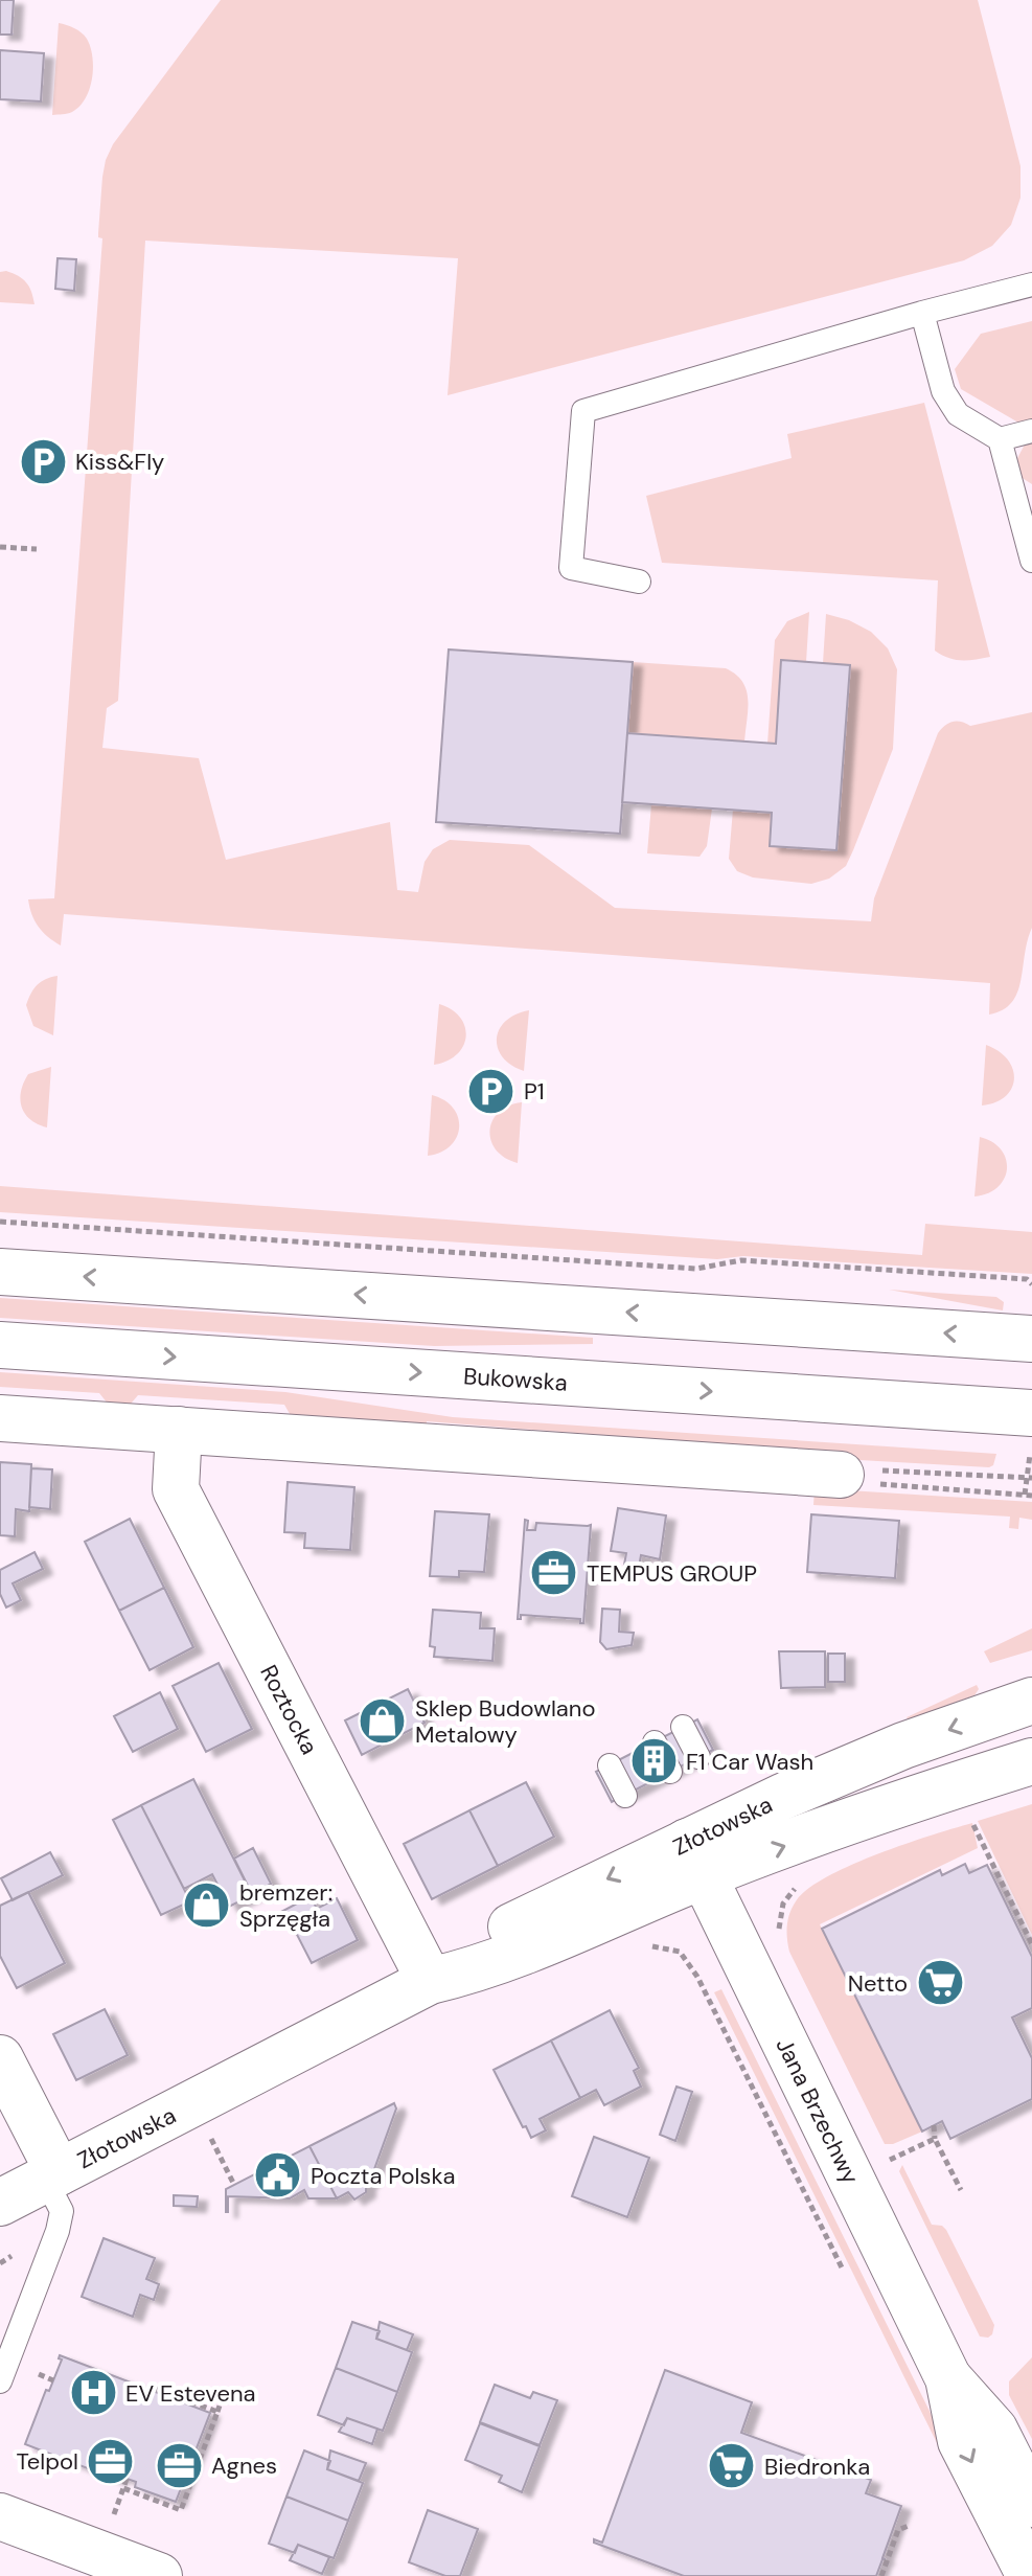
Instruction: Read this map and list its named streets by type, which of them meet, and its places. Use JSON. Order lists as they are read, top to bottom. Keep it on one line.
{"streets":{"street":["Bukowska","Roztocka","Złotowska","Jana Brzechwy"]},"crossings":[["Roztocka","Złotowska"],["Złotowska","Jana Brzechwy"]],"places":{"parking":["Kiss&Fly","P1"],"office":["TEMPUS GROUP","Telpol","Agnes"],"shop":["Sklep Budowlano Metalowy","bremzer: Sprzęgła"],"building":["F1 Car Wash"],"supermarket":["Netto","Biedronka"],"public building":["Poczta Polska"],"hospital":["EV Estevena"]}}
